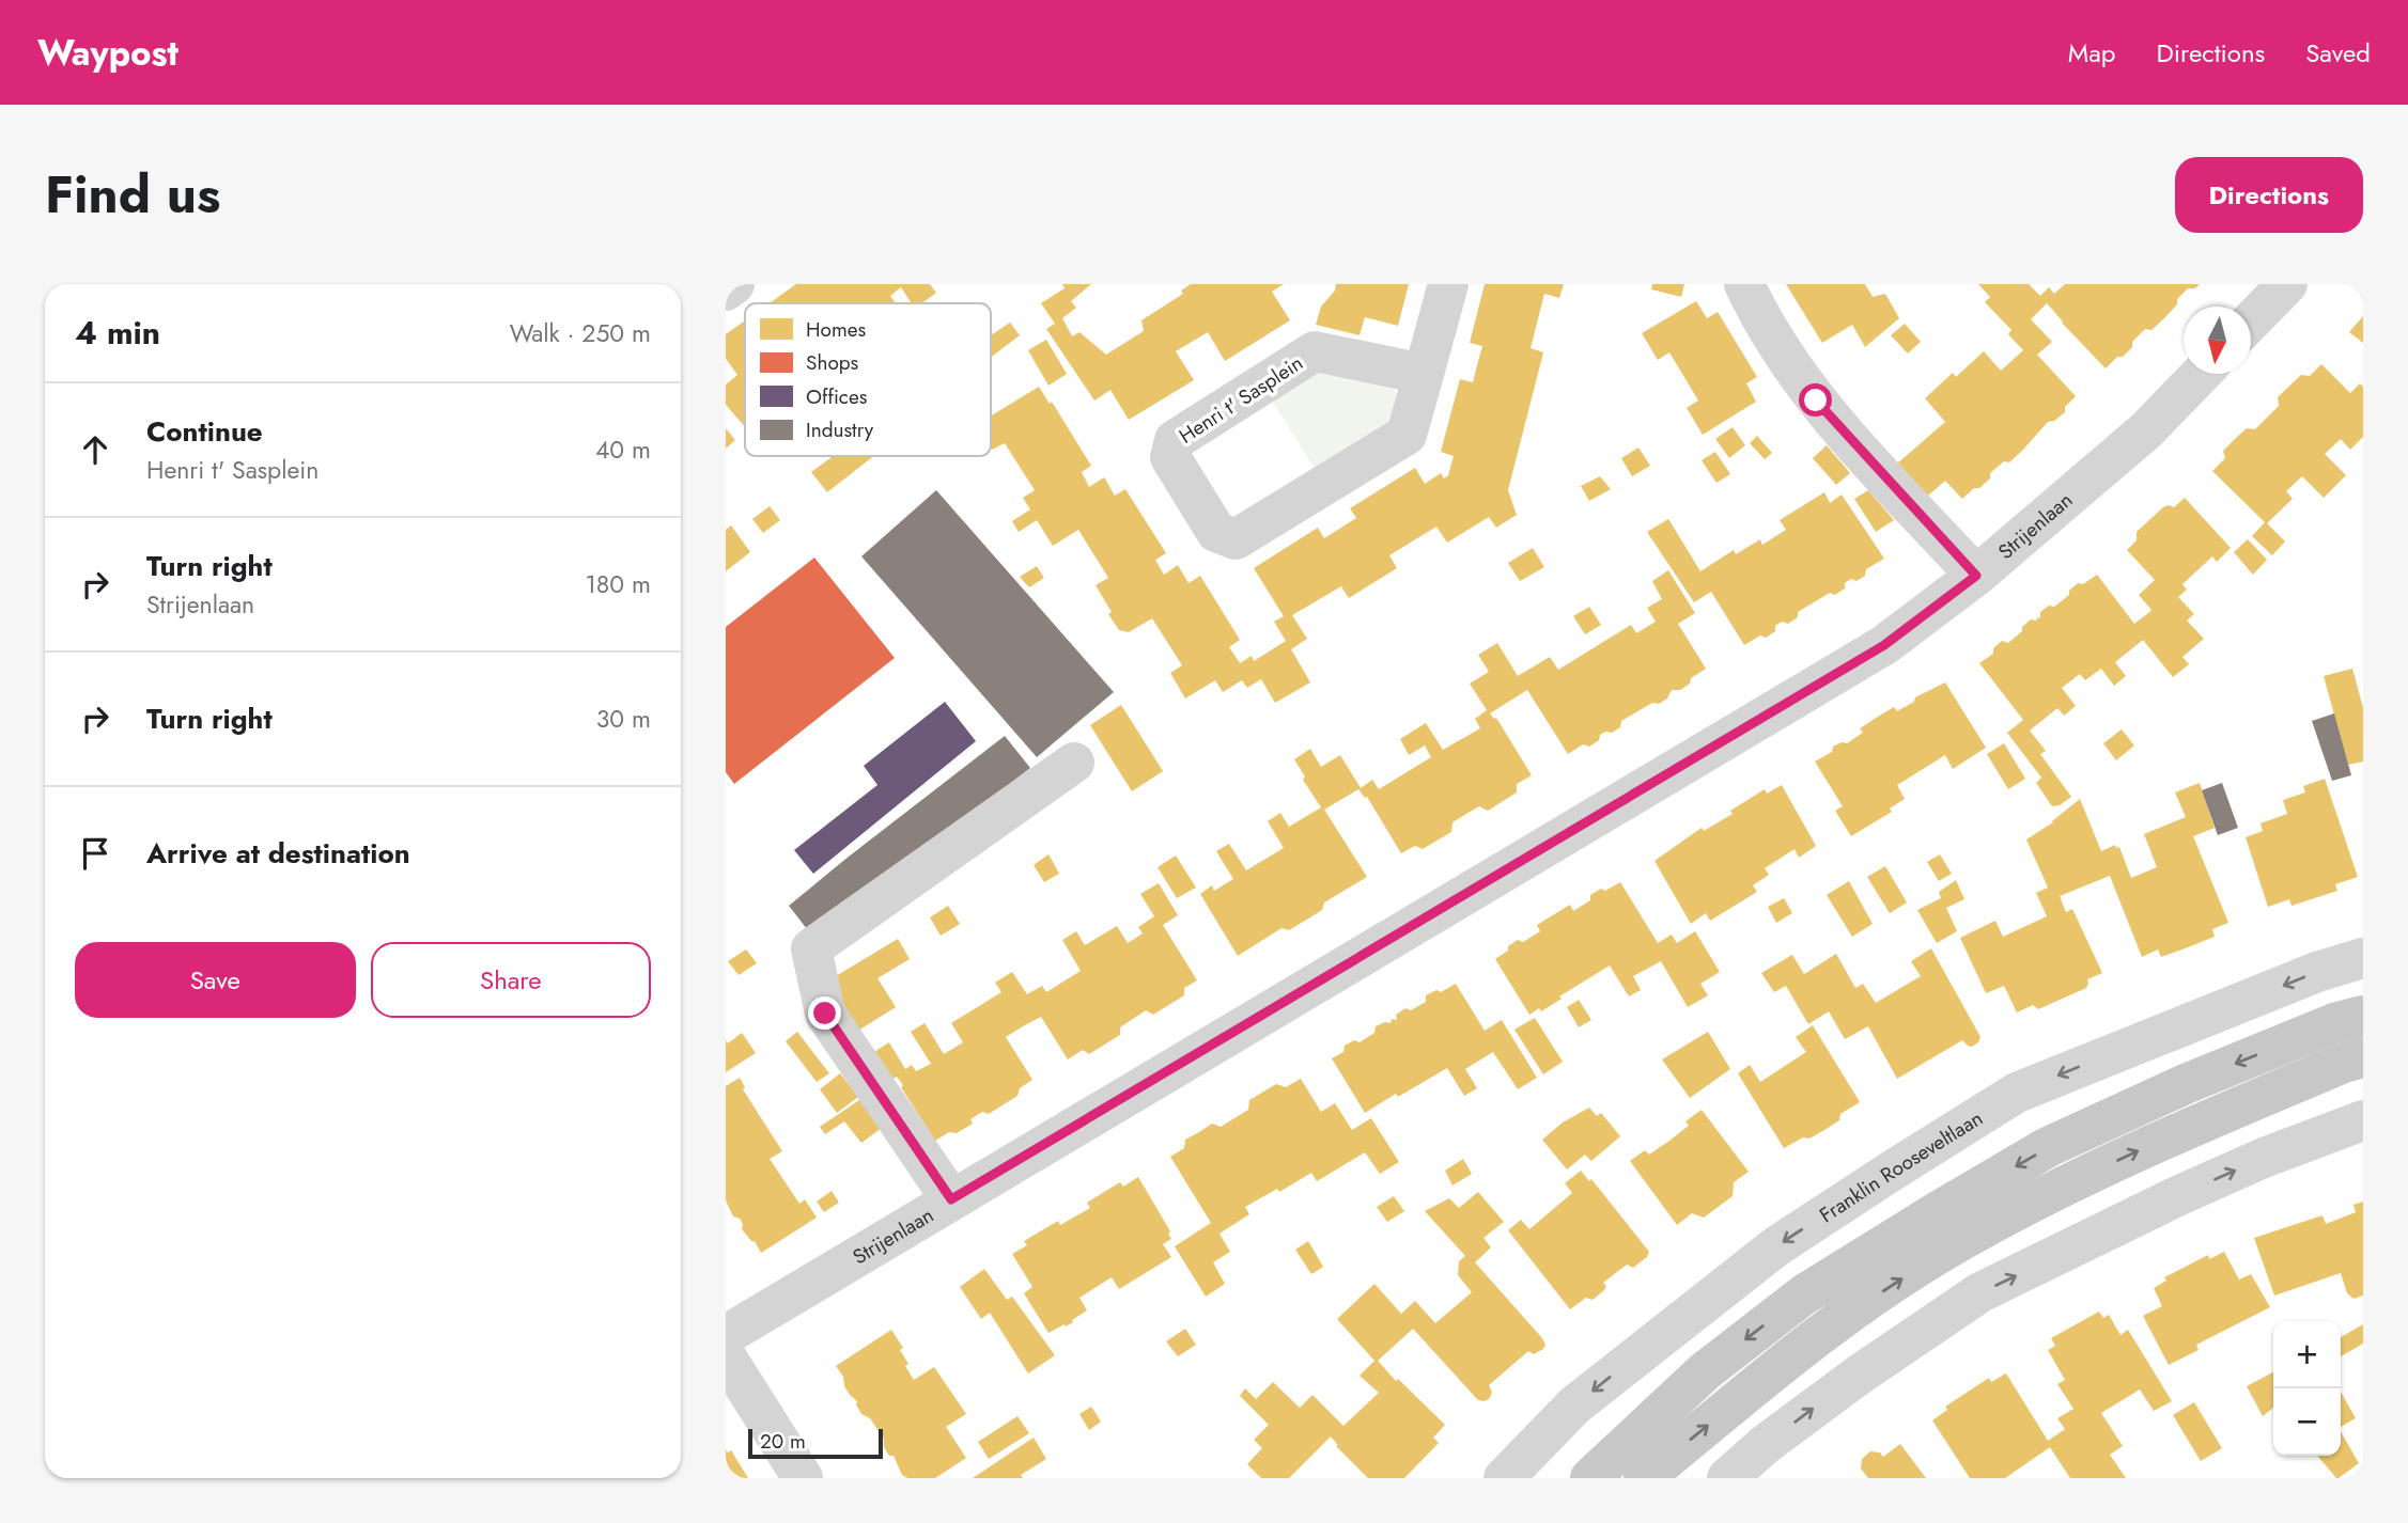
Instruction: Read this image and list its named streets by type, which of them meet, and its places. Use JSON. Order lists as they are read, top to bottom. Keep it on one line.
{"streets":{"street":["Henri t' Sasplein","Strijenlaan","Franklin Rooseveltlaan"]},"legend":["Homes","Shops","Offices","Industry"],"scale_bar":"20 m","north":"bottom","page":{"header":"Waypost","nav":["Map","Directions","Saved"],"title":"Find us","buttons":["Directions",["Save","Share"]],"heading":["4 min","Walk · 250 m"],"list":[["Continue","Henri t' Sasplein","40 m"],["Turn right","Strijenlaan","180 m"],["Turn right","30 m"],"Arrive at destination"],"map_buttons":["+","−"],"scale":"20 m"}}
